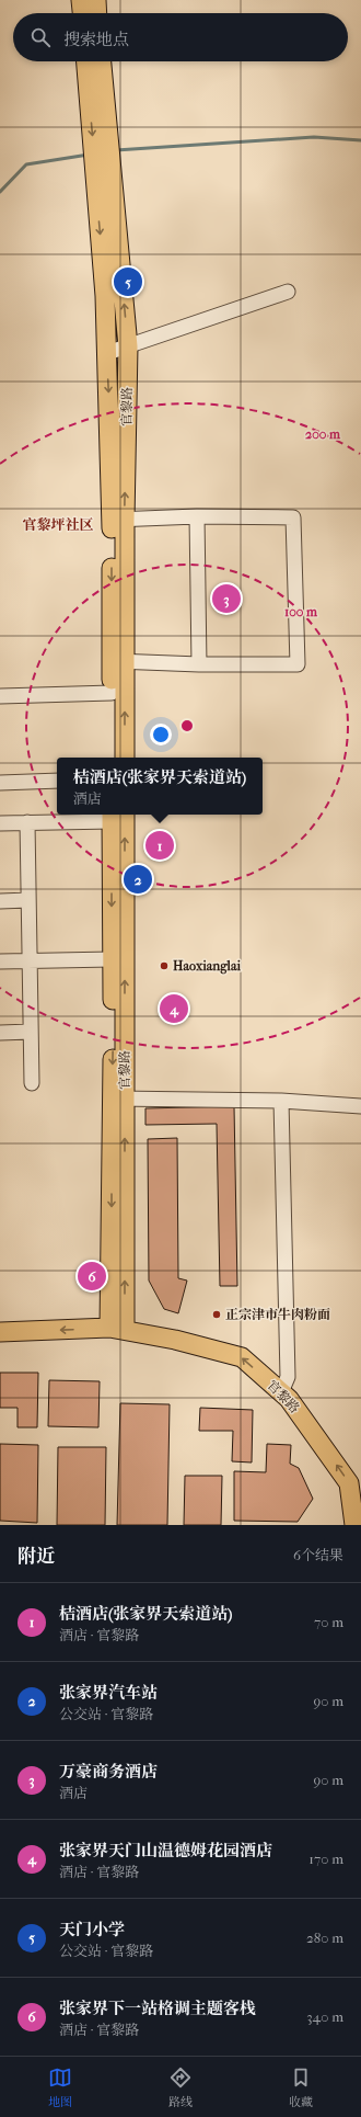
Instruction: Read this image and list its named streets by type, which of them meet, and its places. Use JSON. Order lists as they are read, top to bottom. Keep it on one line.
{"streets":{"main road":["官黎路"]},"districts":["官黎坪社区"],"places":["Haoxianglai","正宗津市牛肉粉面"],"page":{"search":"搜索地点","pins":["5","3","1","2","4","6"],"popup":["桔酒店(张家界天索道站)","酒店"],"heading":["附近","6个结果"],"list":[{"mark":"1","name":"桔酒店(张家界天索道站)","note":"酒店 · 官黎路","value":"70 m"},{"mark":"2","name":"张家界汽车站","note":"公交站 · 官黎路","value":"90 m"},{"mark":"3","name":"万豪商务酒店","note":"酒店","value":"90 m"},{"mark":"4","name":"张家界天门山温德姆花园酒店","note":"酒店 · 官黎路","value":"170 m"},{"mark":"5","name":"天门小学","note":"公交站 · 官黎路","value":"280 m"},{"mark":"6","name":"张家界下一站格调主题客栈","note":"酒店 · 官黎路","value":"340 m"}],"nav":["地图","路线","收藏"]},"rings":["200 m","100 m"]}
